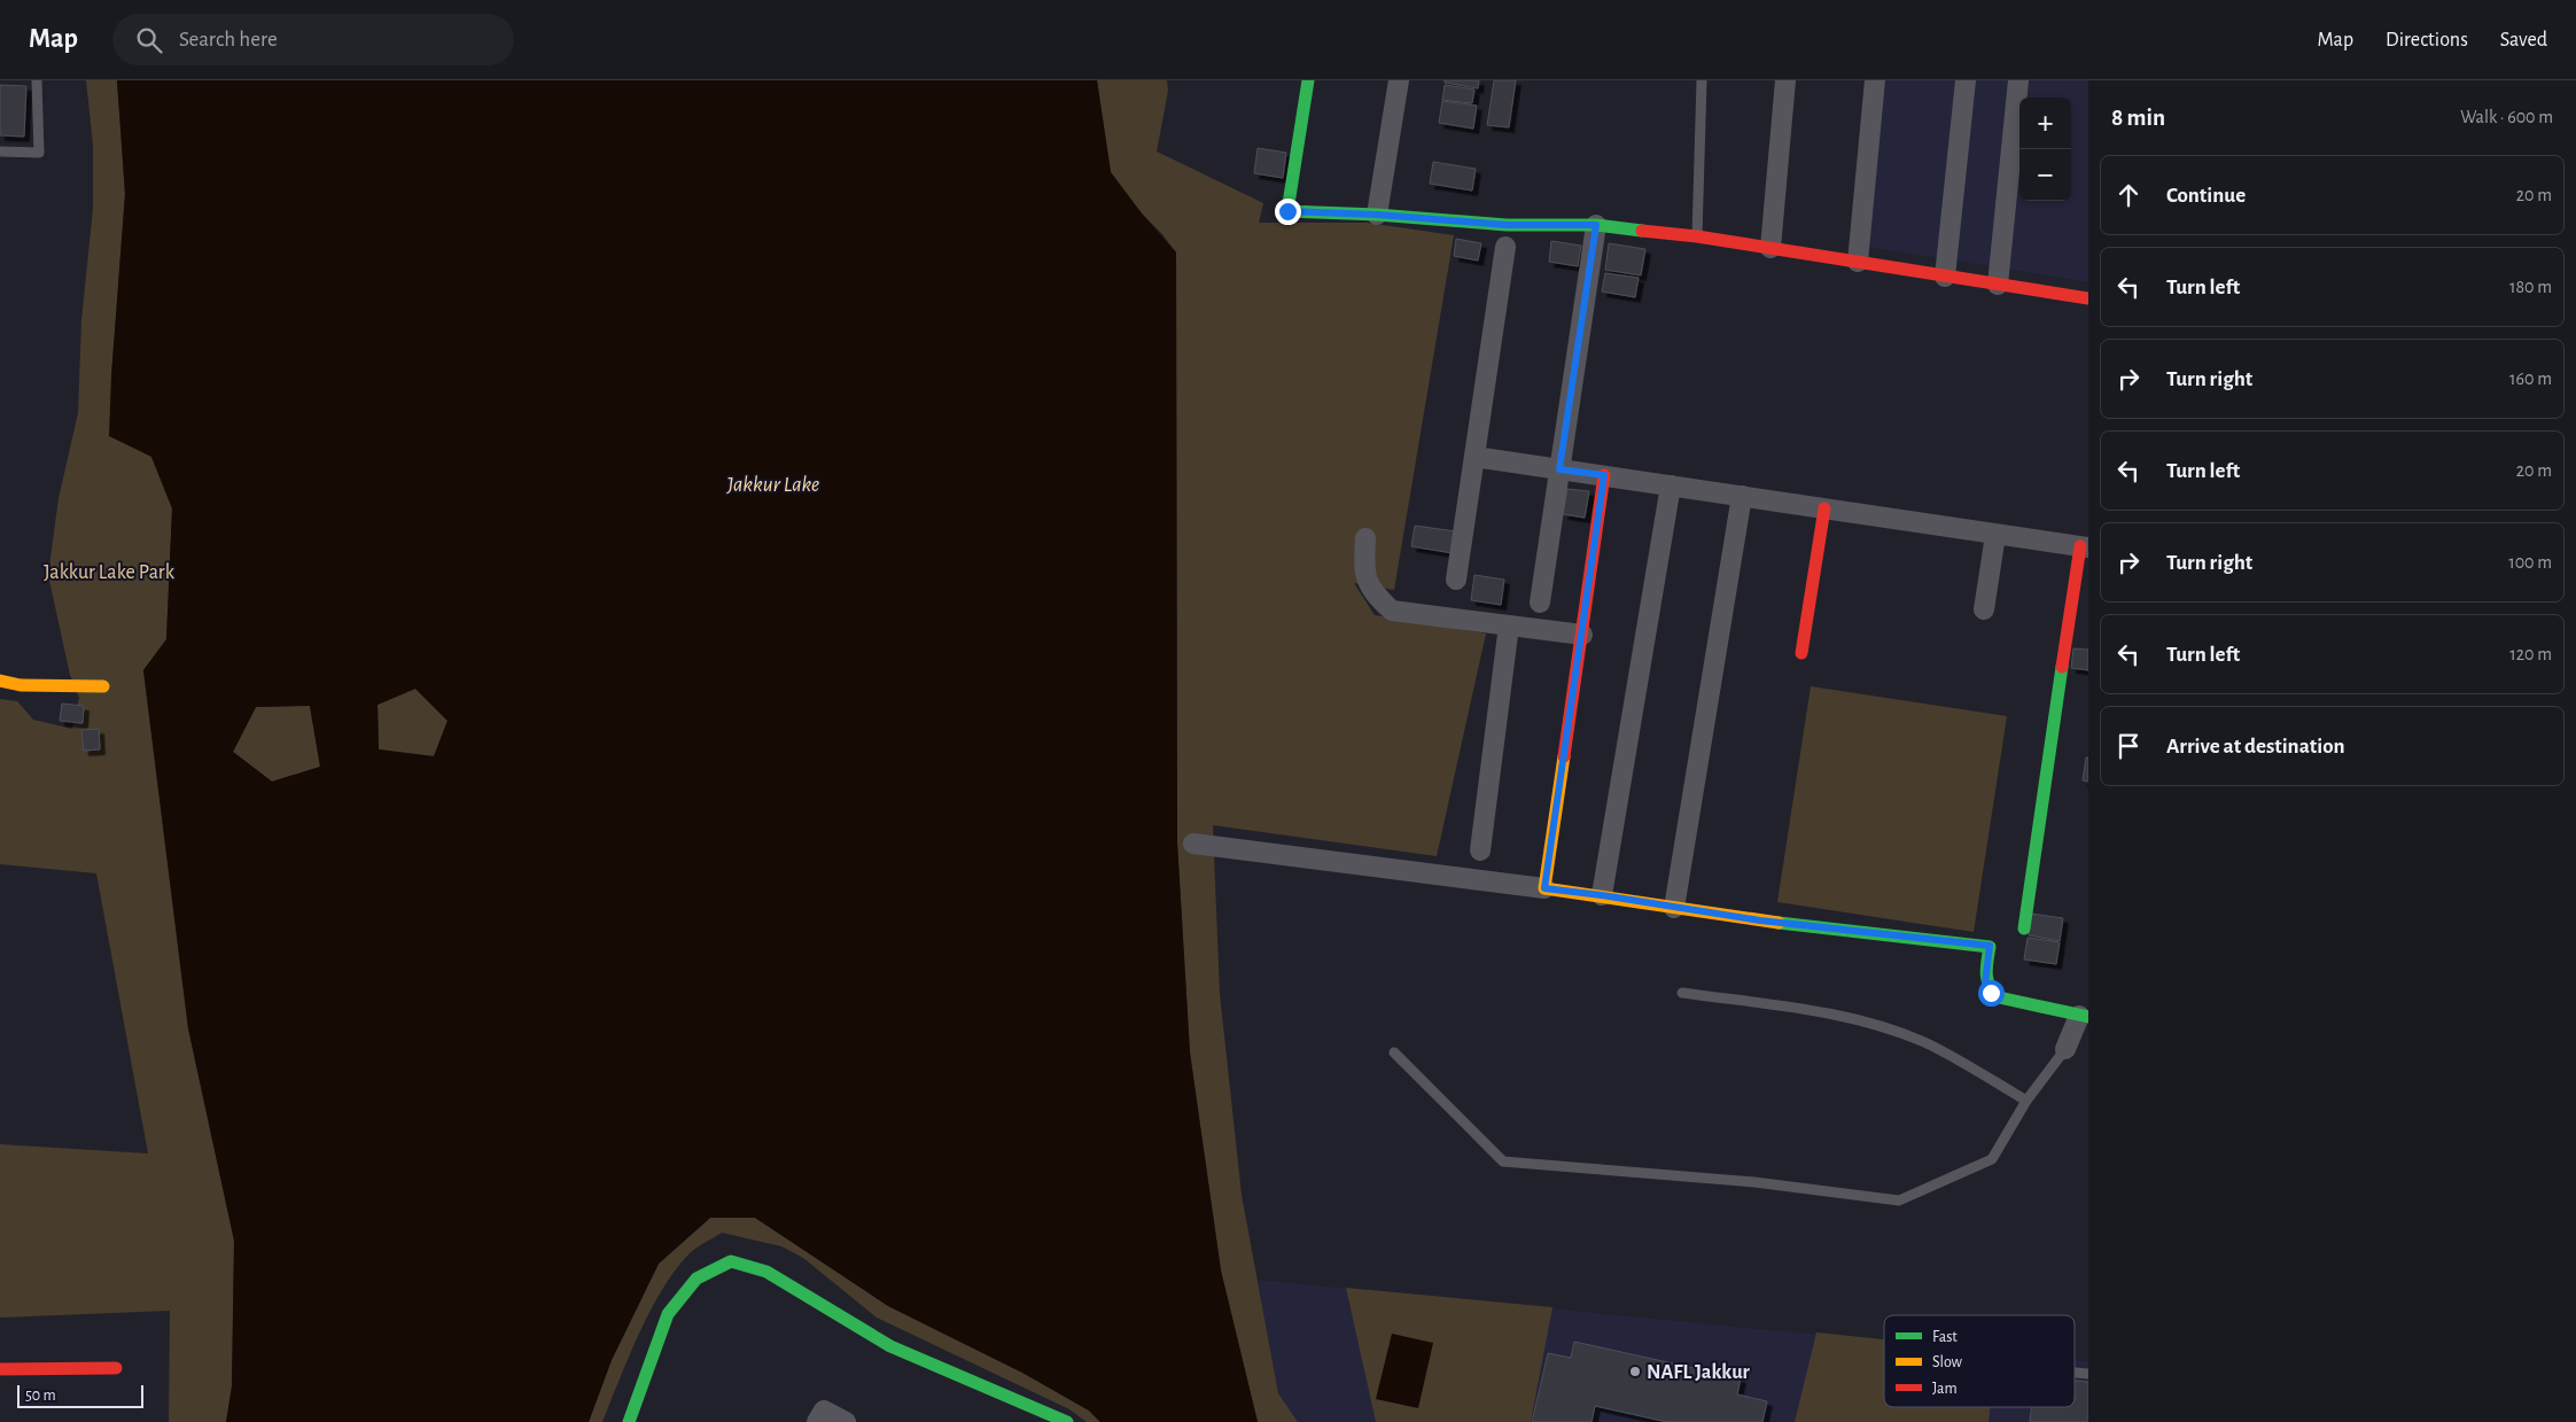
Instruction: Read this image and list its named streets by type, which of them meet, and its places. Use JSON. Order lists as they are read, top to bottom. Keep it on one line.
{"water":["Jakkur Lake"],"parks":["Jakkur Lake Park"],"places":["NAFL Jakkur"],"legend":["Fast","Slow","Jam"],"scale_bar":"50 m","page":{"header":"Map","search":"Search here","nav":["Map","Directions","Saved"],"heading":["8 min","Walk · 600 m"],"map_buttons":["+","−"],"list":[["Continue","20 m"],["Turn left","180 m"],["Turn right","160 m"],["Turn left","20 m"],["Turn right","100 m"],["Turn left","120 m"],"Arrive at destination"],"scale":"50 m"}}
